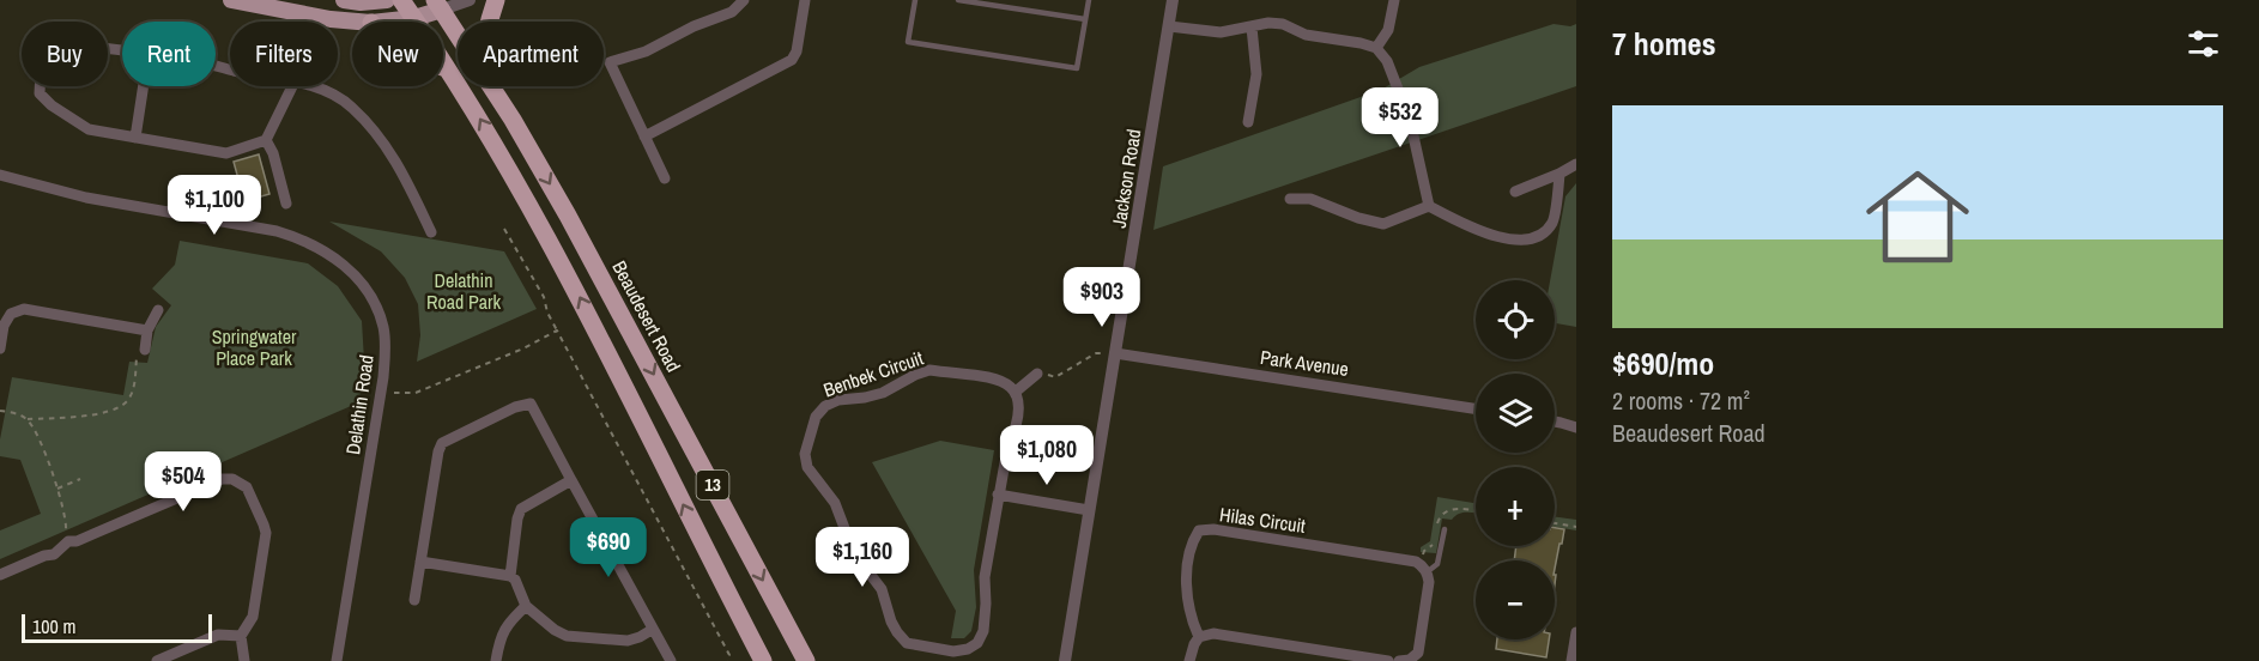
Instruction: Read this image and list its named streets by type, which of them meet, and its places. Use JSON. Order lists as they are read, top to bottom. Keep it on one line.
{"streets":{"highway":["Beaudesert Road","13"],"street":["Jackson Road","Park Avenue","Benbek Circuit","Delathin Road","Hilas Circuit"]},"crossings":[["Jackson Road","Park Avenue"]],"parks":["Delathin Road Park","Springwater Place Park"],"scale_bar":"100 m","page":{"heading":"7 homes","chip":["Buy","Rent","Filters","New","Apartment"],"list":[{"name":"$690/mo","note":"2 rooms · 72 m² · Beaudesert Road"}],"price":["$532","$1,100","$903","$1,080","$504","$690","$1,160"],"map_buttons":["+","−"],"scale":"100 m"}}
